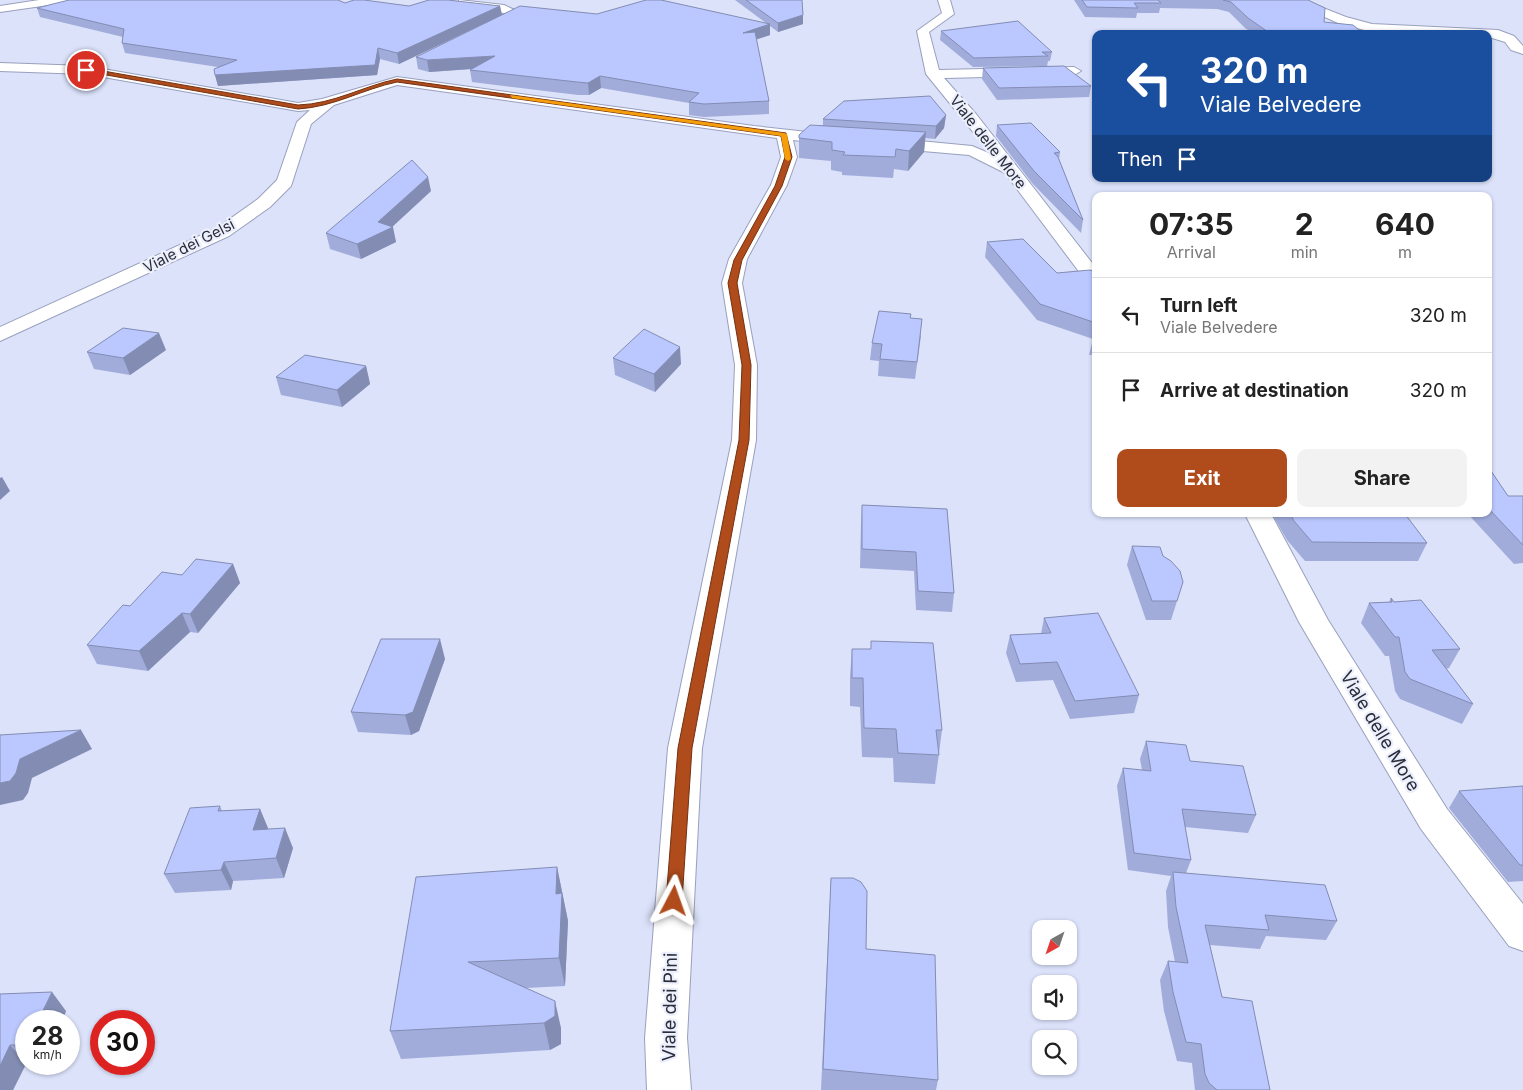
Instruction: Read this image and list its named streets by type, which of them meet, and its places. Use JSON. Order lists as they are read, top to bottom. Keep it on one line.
{"streets":{"street":["Viale delle More","Viale dei Gelsi","Viale dei Pini"]},"north":"bottom left","page":{"turn":["320 m","Viale Belvedere"],"then":"Then","eta":["07:35","Arrival","2","min","640","m"],"list":[{"name":"Turn left","note":"Viale Belvedere","value":"320 m"},{"name":"Arrive at destination","value":"320 m"}],"buttons":["Exit","Share"],"speed":"28 km/h","limit":"30"}}
